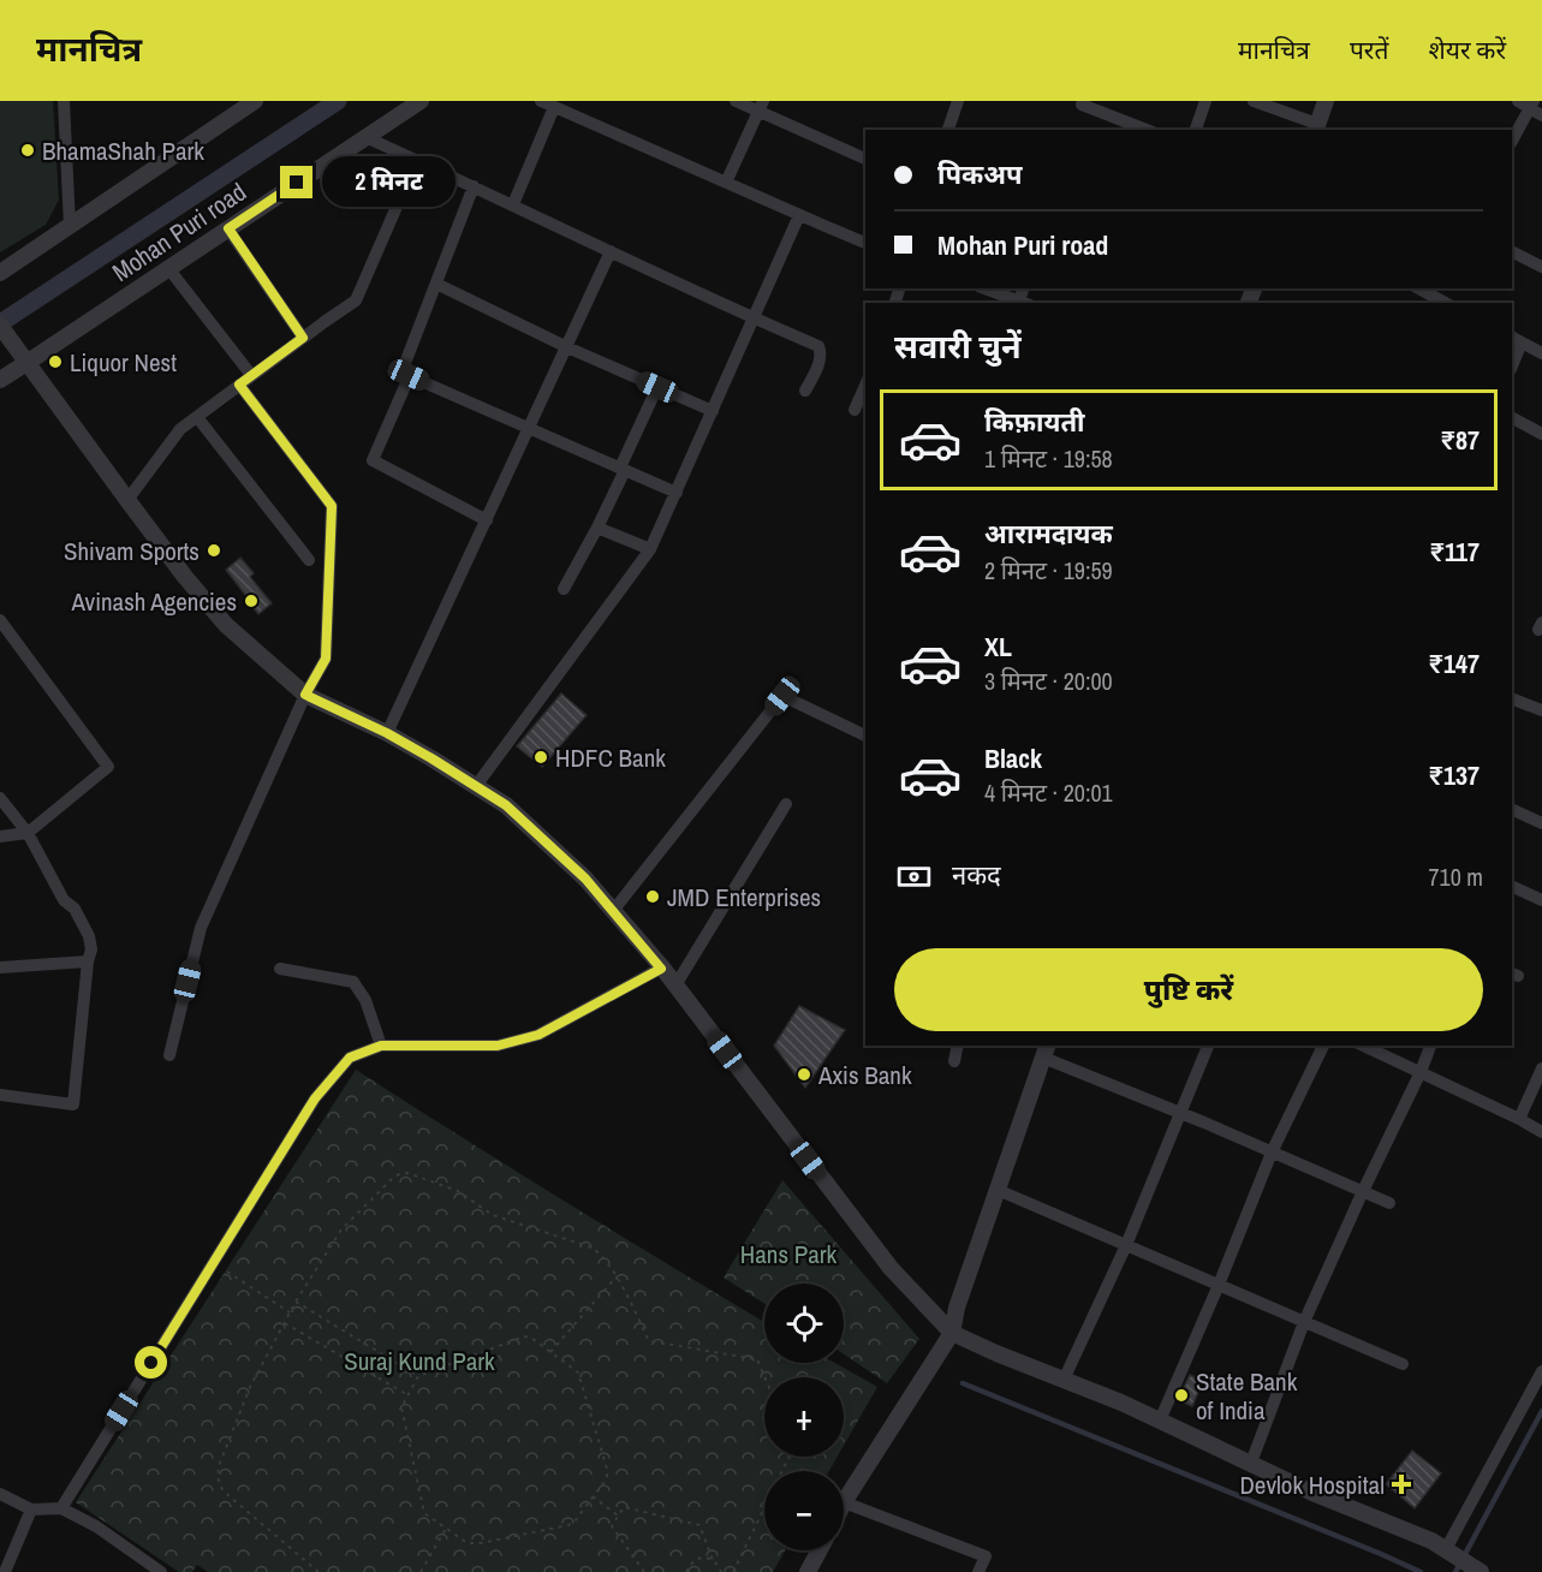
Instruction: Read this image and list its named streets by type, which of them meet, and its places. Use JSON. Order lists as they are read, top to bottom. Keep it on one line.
{"streets":{"street":["Mohan Puri road"]},"parks":["Hans Park","Suraj Kund Park"],"places":{"other":["BhamaShah Park","Liquor Nest","Shivam Sports","Avinash Agencies","HDFC Bank","JMD Enterprises","Axis Bank","State Bank of India"],"health":["Devlok Hospital"]},"page":{"header":"मानचित्र","nav":["मानचित्र","परतें","शेयर करें"],"banner":["पिकअप","Mohan Puri road"],"bubble":"2 मिनट","heading":"सवारी चुनें","list":[{"name":"किफ़ायती","note":"1 मिनट · 19:58","value":"₹87"},{"name":"आरामदायक","note":"2 मिनट · 19:59","value":"₹117"},{"name":"XL","note":"3 मिनट · 20:00","value":"₹147"},{"name":"Black","note":"4 मिनट · 20:01","value":"₹137"}],"pay":["नकद","710 m"],"buttons":"पुष्टि करें","map_buttons":["+","−"]}}
